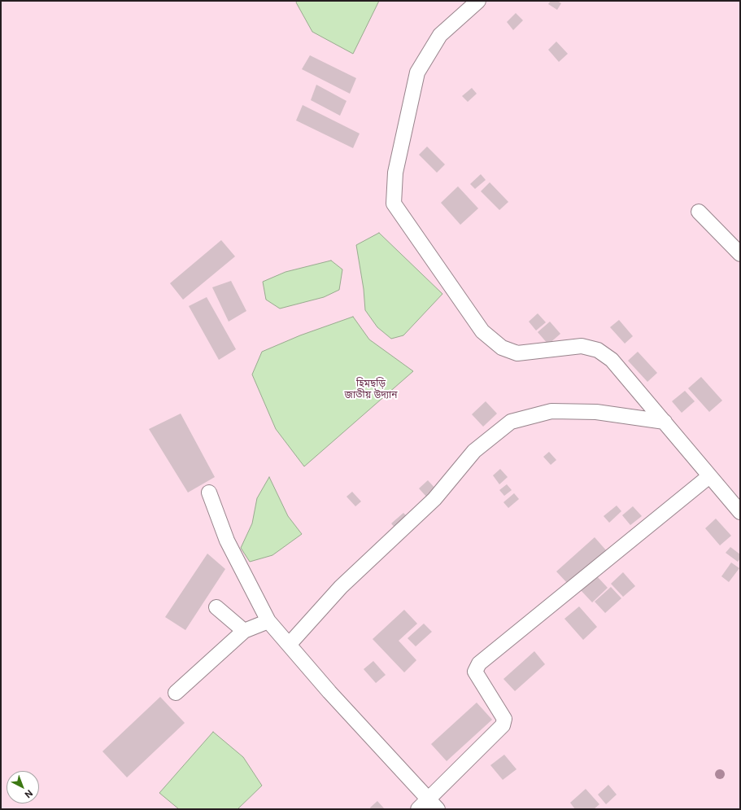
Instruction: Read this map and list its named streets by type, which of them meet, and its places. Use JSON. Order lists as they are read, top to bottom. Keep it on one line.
{"parks":["হিমছড়ি জাতীয় উদ্যান"],"north":"bottom right"}
